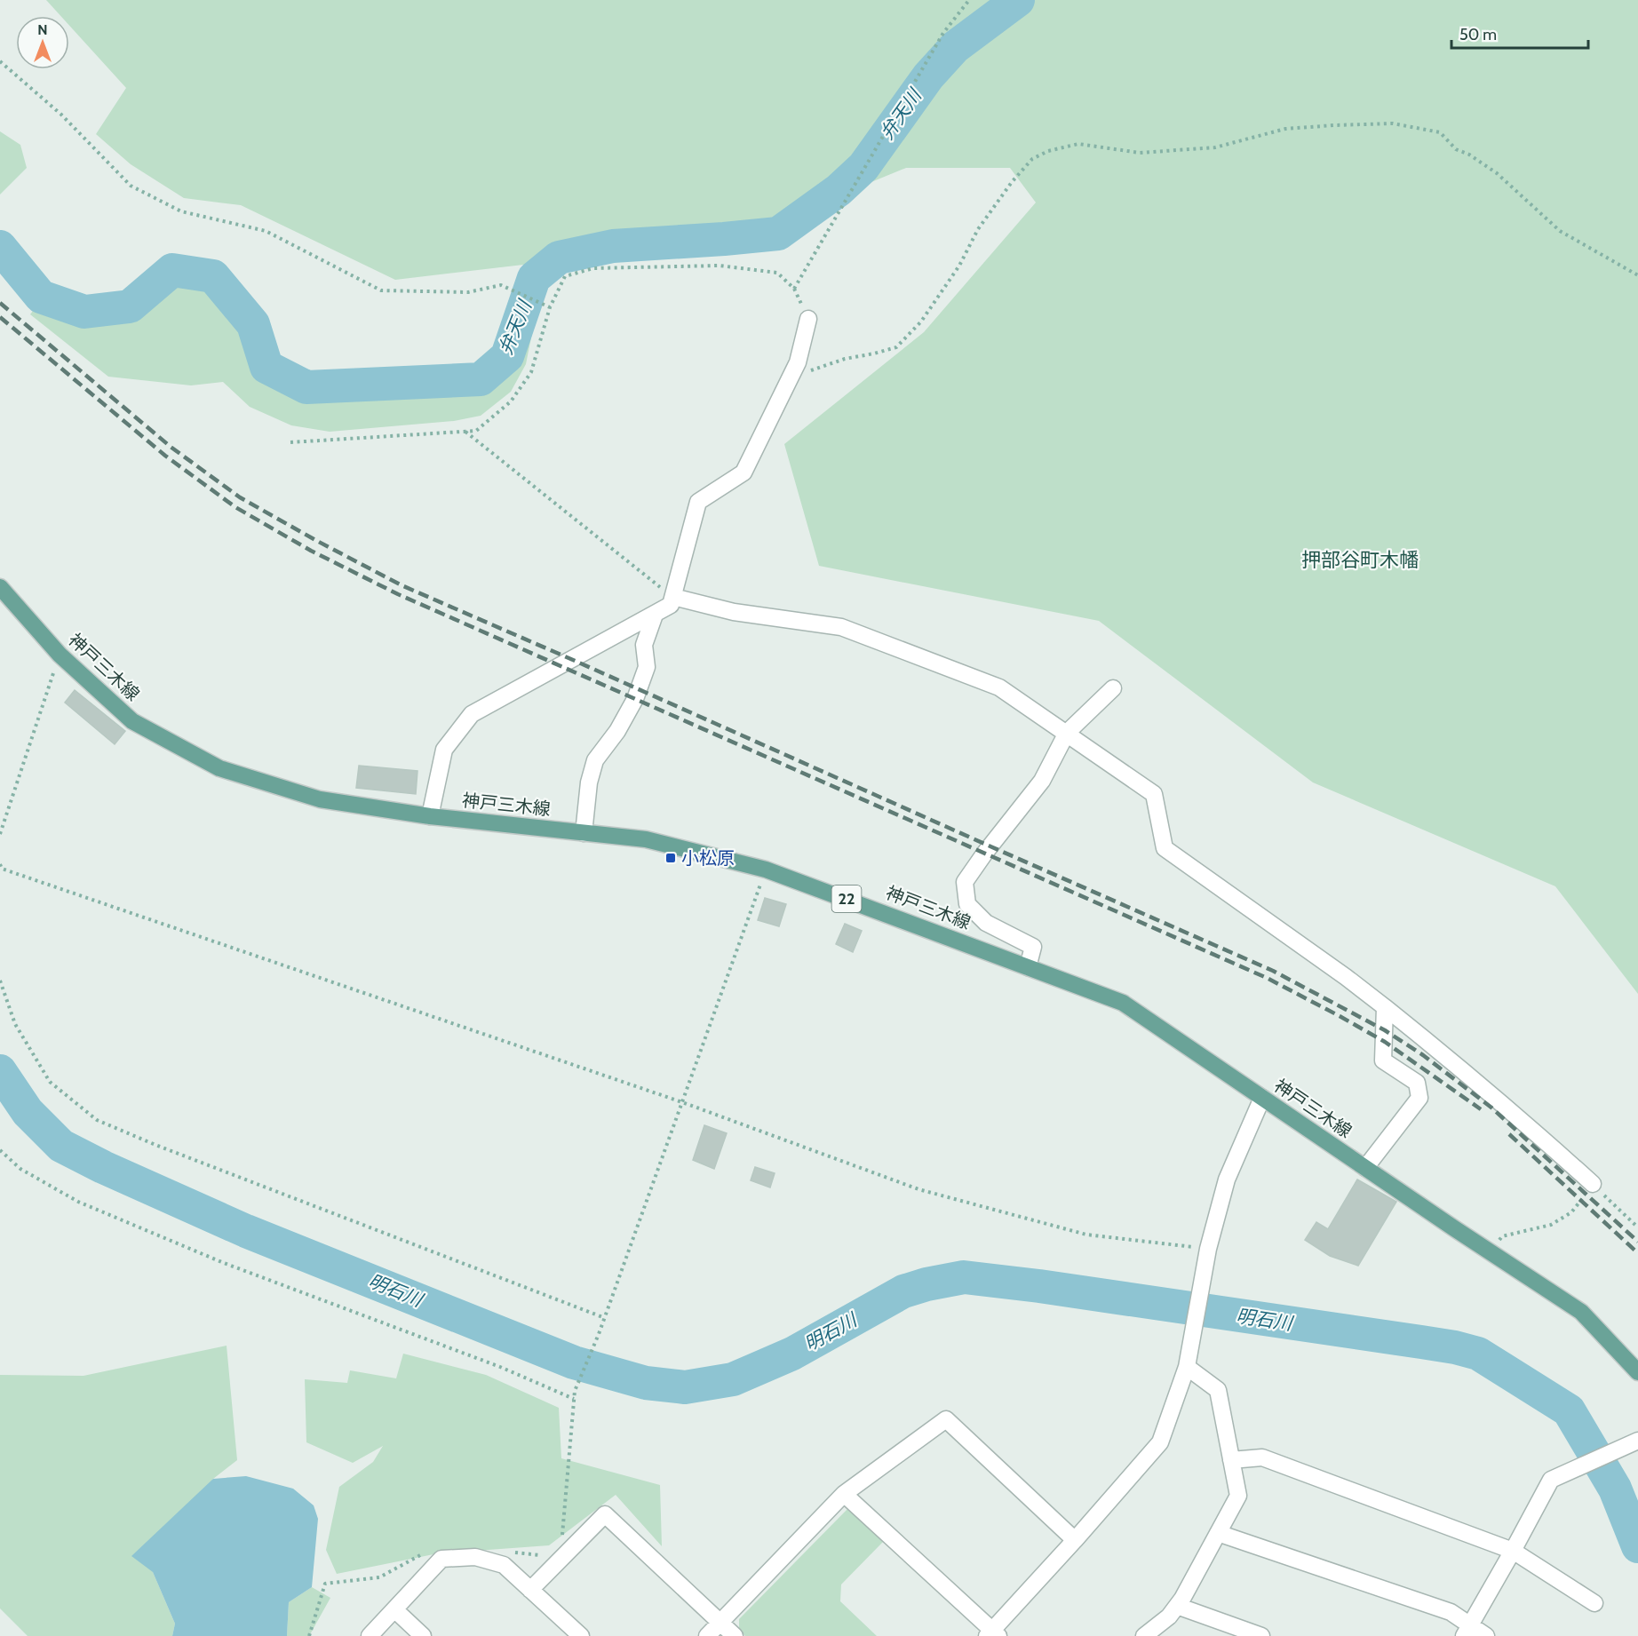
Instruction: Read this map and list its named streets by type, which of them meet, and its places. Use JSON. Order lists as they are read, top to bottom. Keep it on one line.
{"streets":{"main road":["神戸三木線","22"]},"districts":["押部谷町木幡"],"water":["弁天川","明石川"],"places":{"transit":["小松原"]},"scale_bar":"50 m","north":"top"}
